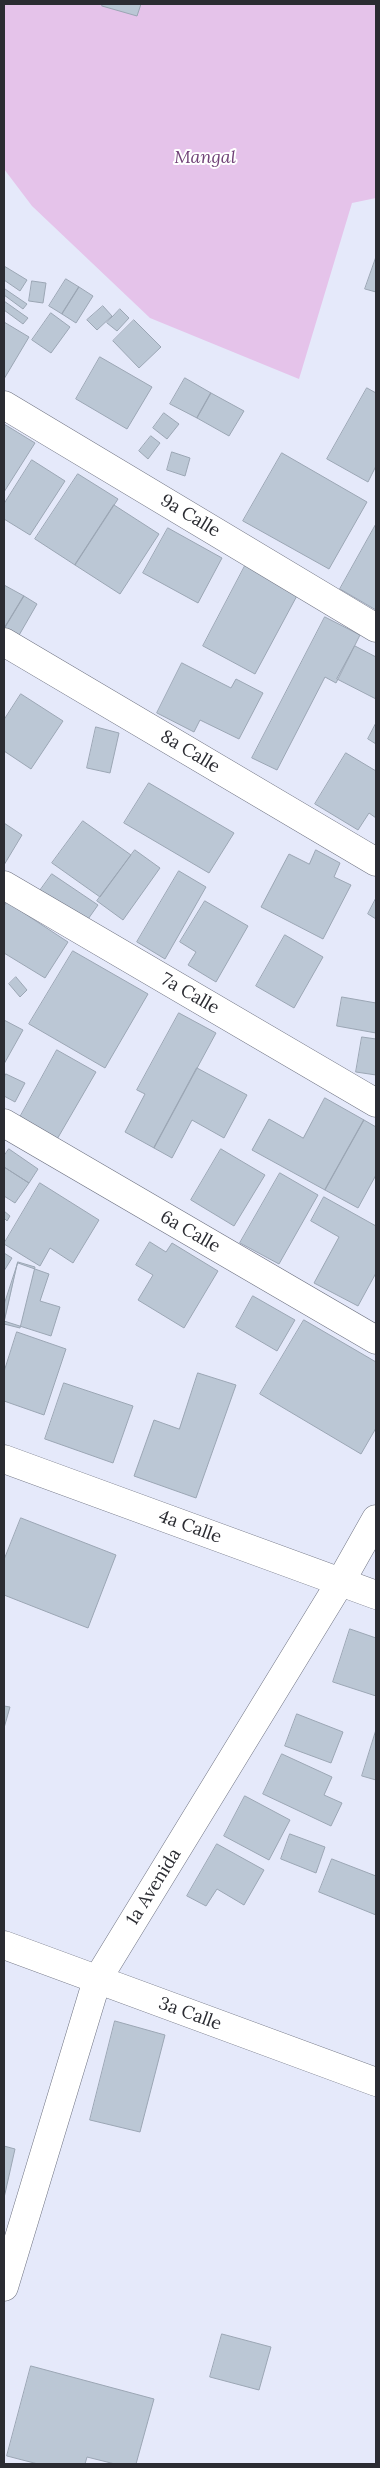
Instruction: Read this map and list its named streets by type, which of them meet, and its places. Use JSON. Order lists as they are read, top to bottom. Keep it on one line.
{"streets":{"street":["9a Calle","8a Calle","7a Calle","6a Calle","4a Calle","1a Avenida","3a Calle"]},"crossings":[["4a Calle","1a Avenida"],["1a Avenida","3a Calle"]],"parks":["Mangal"]}
